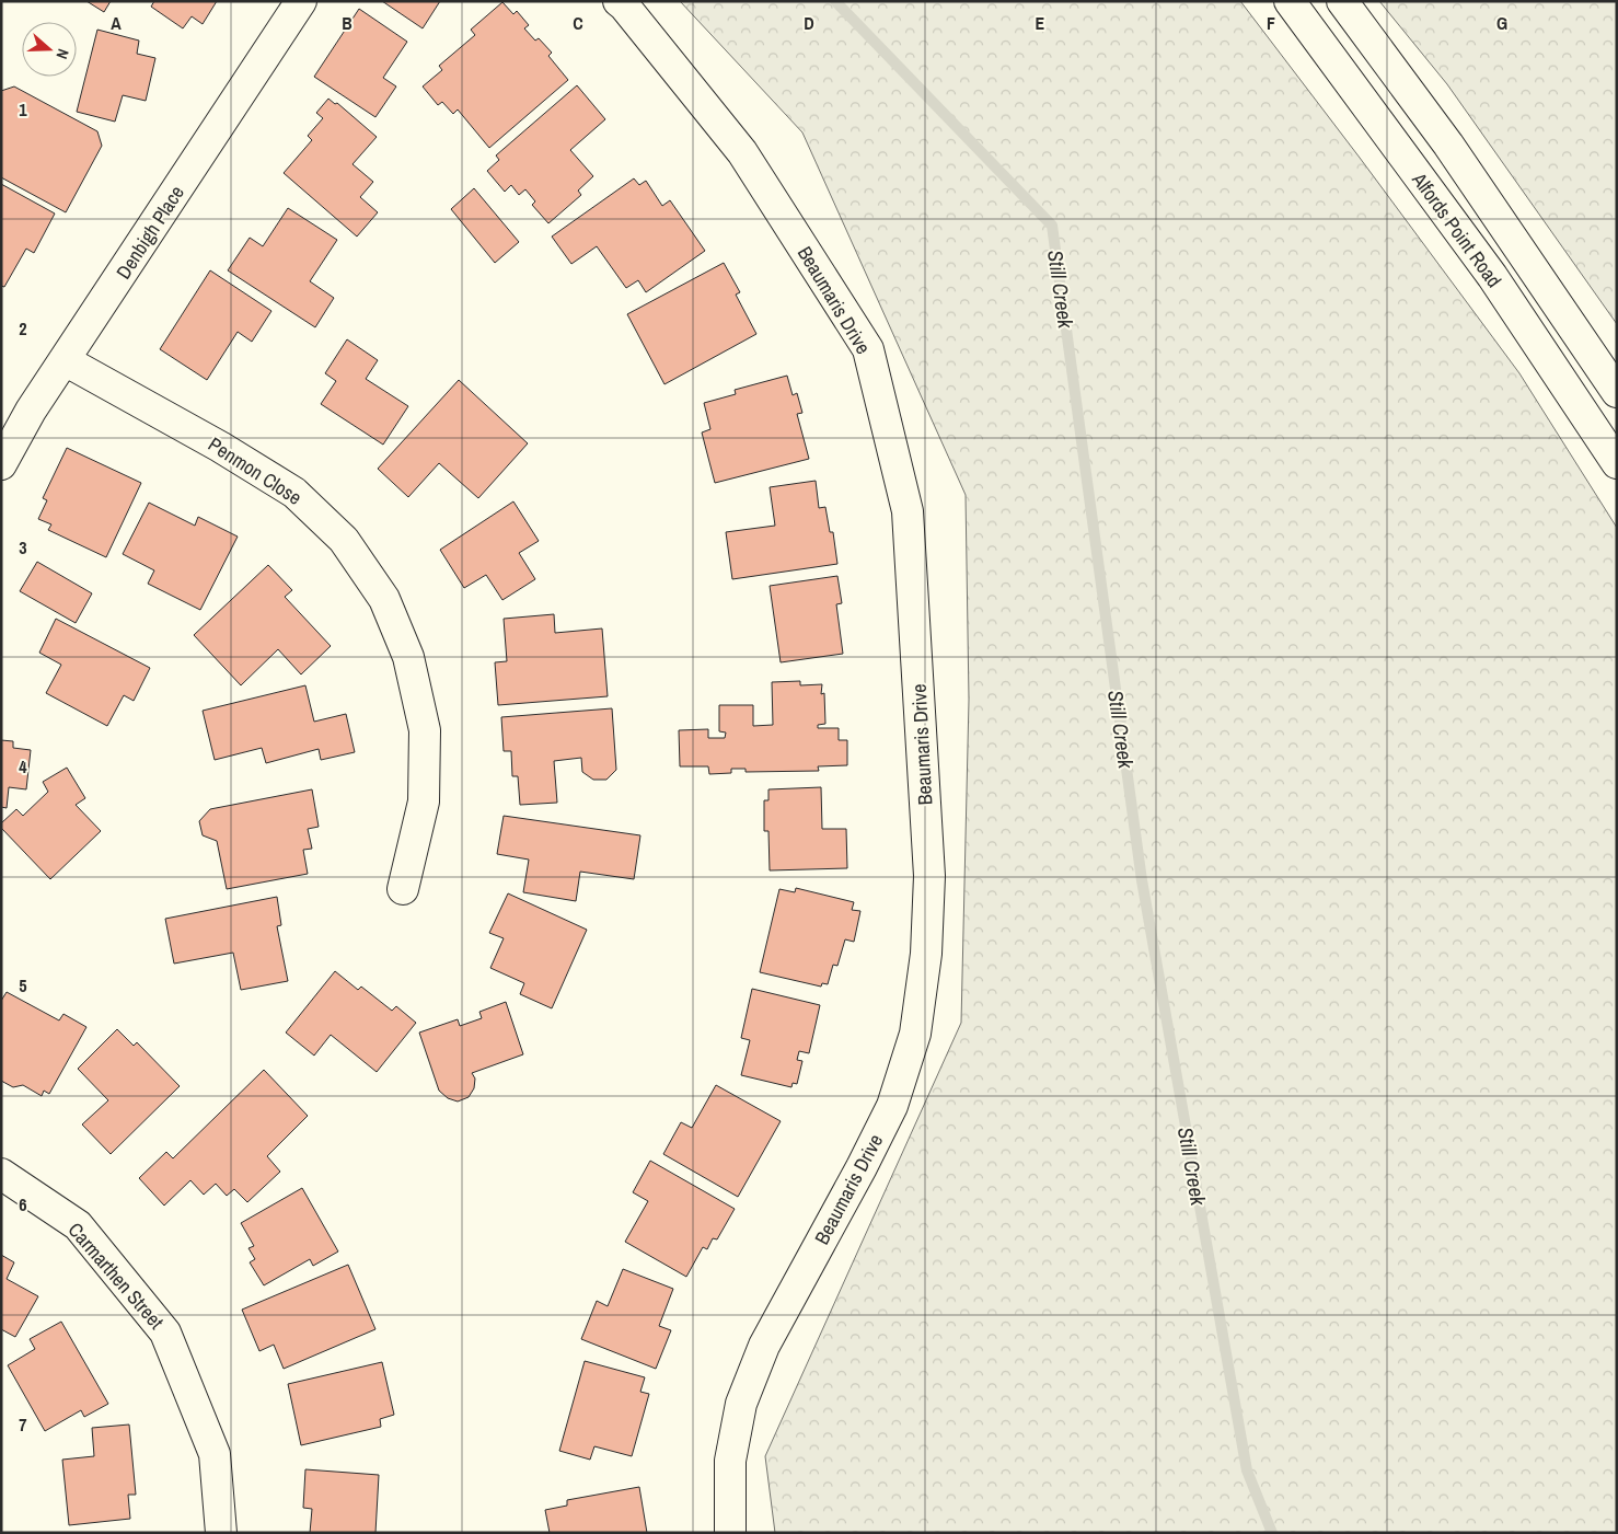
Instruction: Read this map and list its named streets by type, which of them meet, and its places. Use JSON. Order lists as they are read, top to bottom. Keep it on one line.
{"streets":{"main road":["Alfords Point Road","Denbigh Place","Beaumaris Drive","Penmon Close","Carmarthen Street"]},"crossings":[["Denbigh Place","Penmon Close"]],"water":["Still Creek"],"north":"right","grid":{"columns":["A","B","C","D","E","F","G"],"rows":["1","2","3","4","5","6","7"]}}
